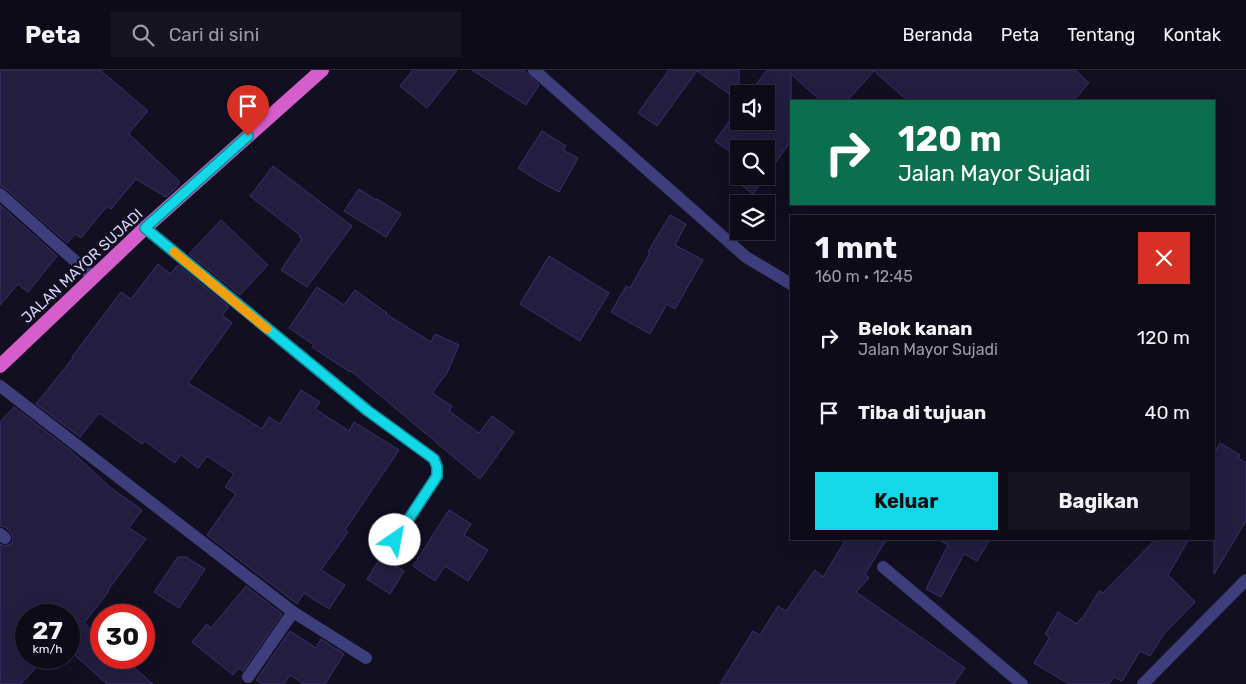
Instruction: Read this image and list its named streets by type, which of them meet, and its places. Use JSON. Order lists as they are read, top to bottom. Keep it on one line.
{"streets":{"highway":["JALAN MAYOR SUJADI"]},"page":{"header":"Peta","search":"Cari di sini","nav":["Beranda","Peta","Tentang","Kontak"],"turn":["120 m","Jalan Mayor Sujadi"],"heading":["1 mnt","160 m · 12:45"],"list":[{"name":"Belok kanan","note":"Jalan Mayor Sujadi","value":"120 m"},{"name":"Tiba di tujuan","value":"40 m"}],"buttons":["Keluar","Bagikan"],"speed":"27 km/h","limit":"30"}}
